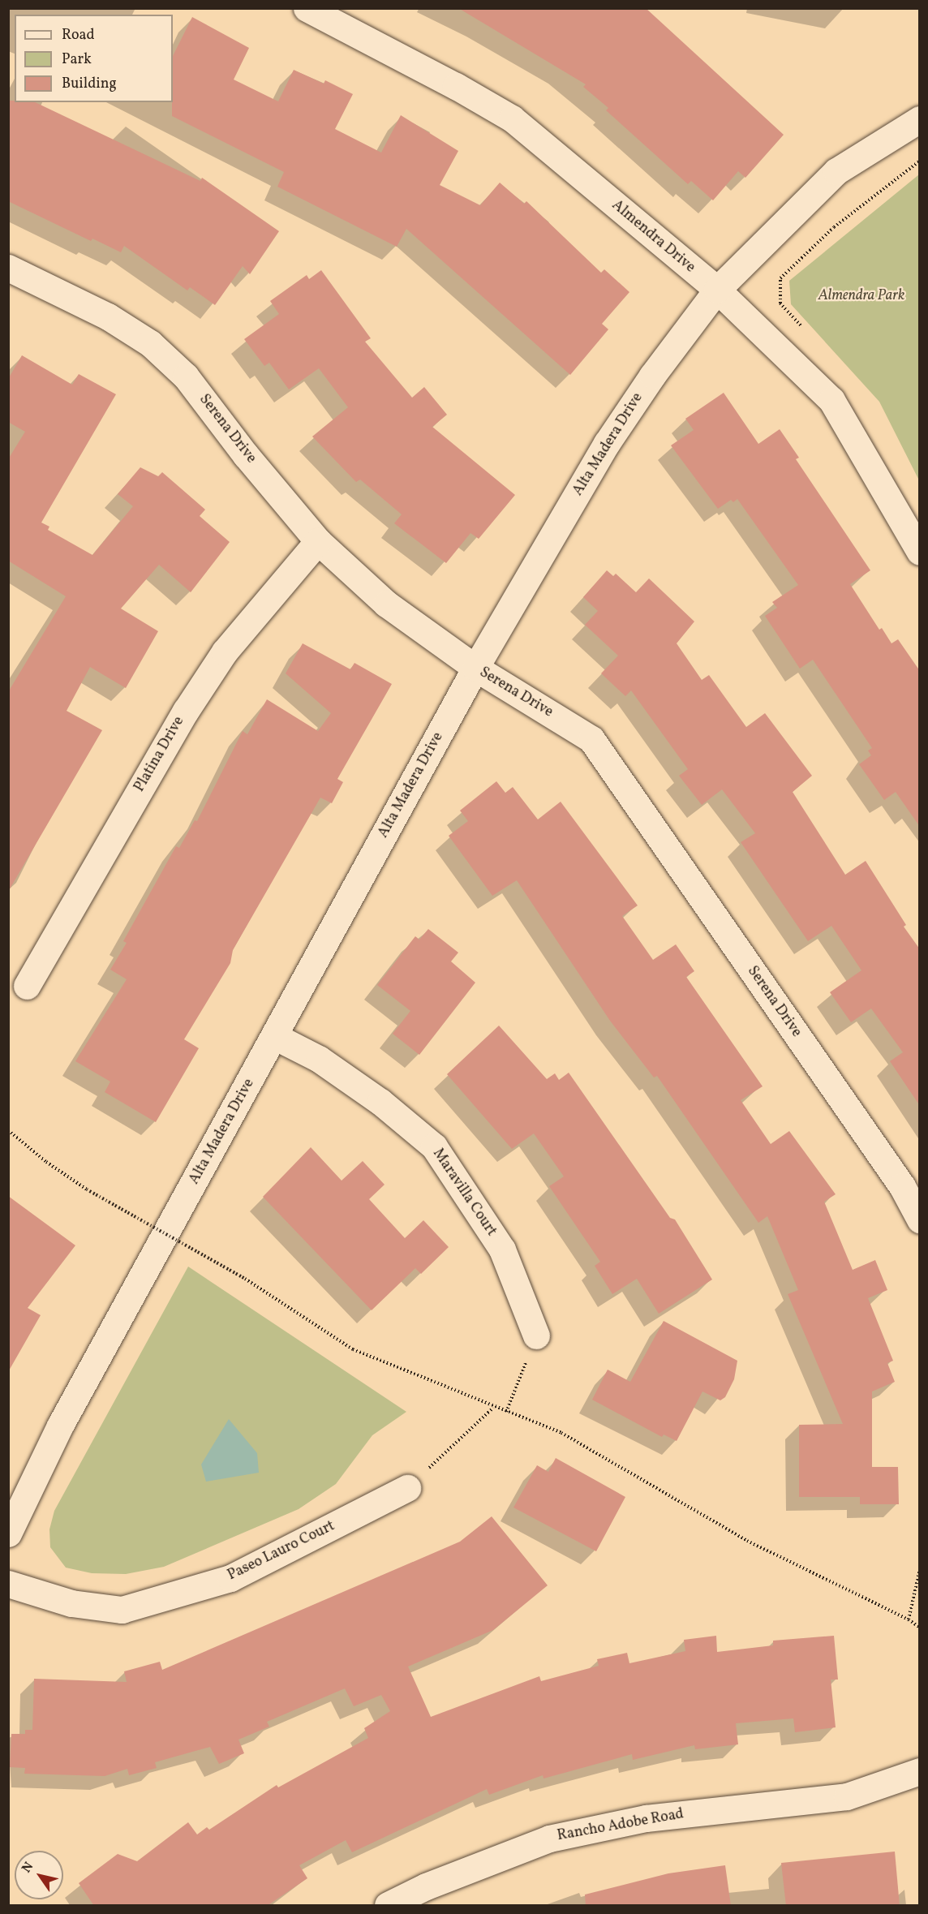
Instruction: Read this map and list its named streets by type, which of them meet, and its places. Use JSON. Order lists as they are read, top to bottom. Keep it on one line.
{"streets":{"street":["Almendra Drive","Serena Drive","Alta Madera Drive","Platina Drive","Maravilla Court","Paseo Lauro Court","Rancho Adobe Road"]},"crossings":[["Almendra Drive","Alta Madera Drive"],["Serena Drive","Alta Madera Drive"],["Serena Drive","Platina Drive"],["Alta Madera Drive","Maravilla Court"]],"parks":["Almendra Park"],"legend":["Road","Park","Building"],"north":"top left"}
